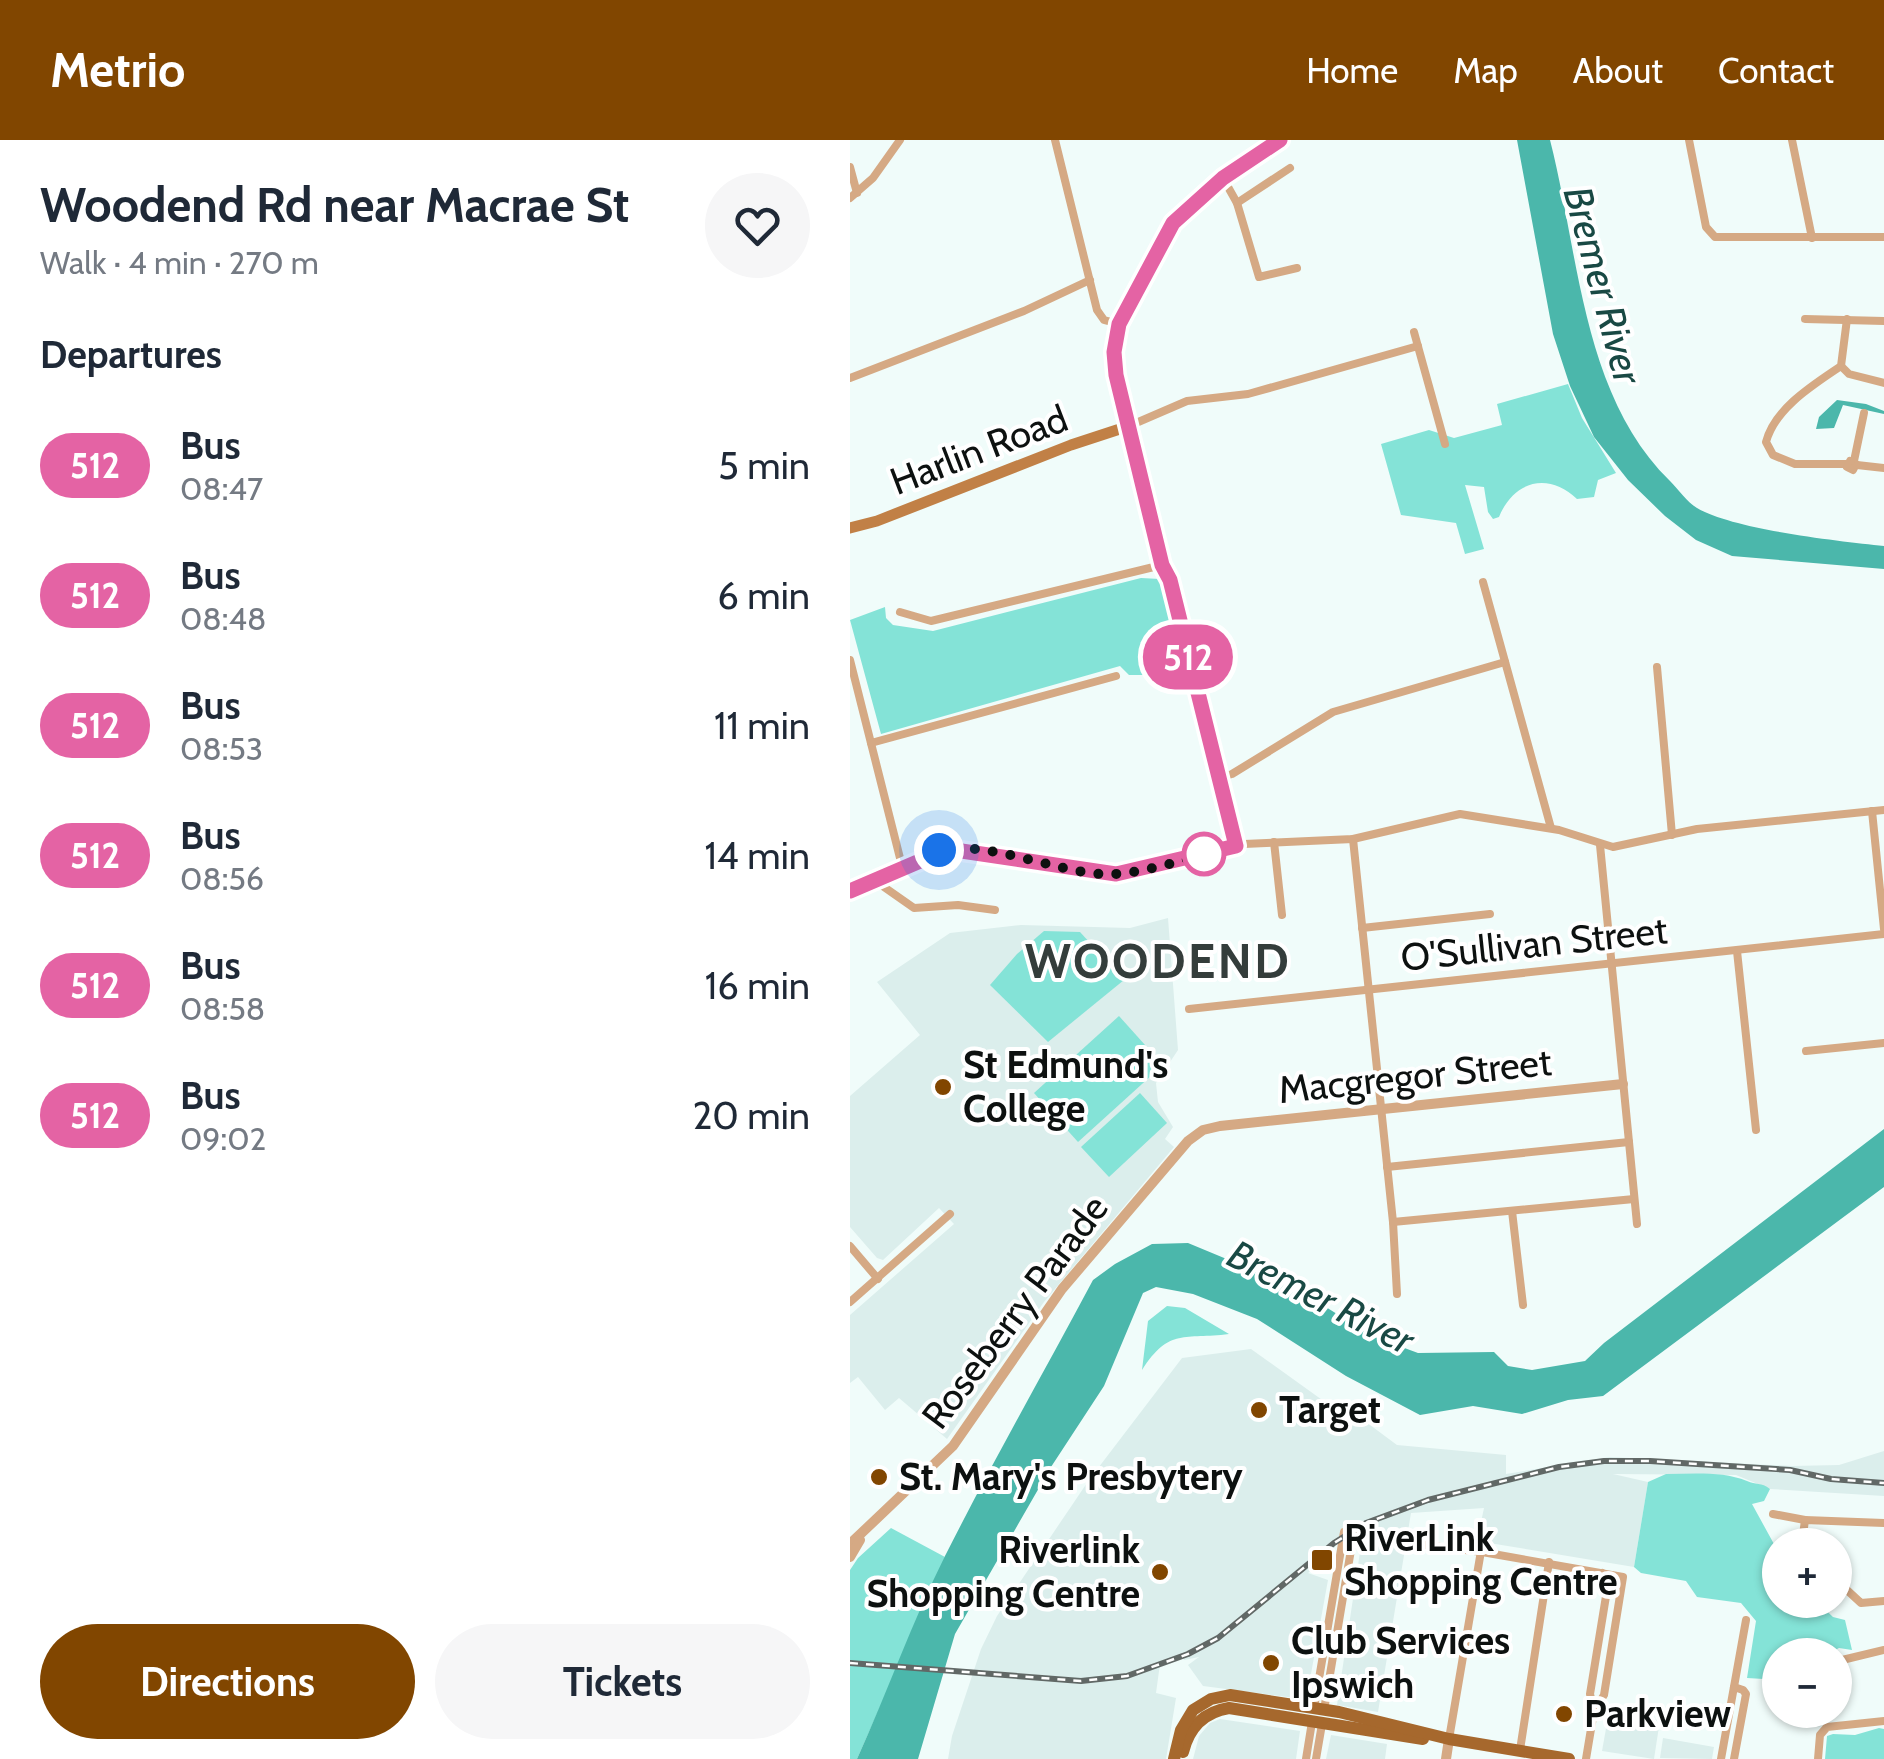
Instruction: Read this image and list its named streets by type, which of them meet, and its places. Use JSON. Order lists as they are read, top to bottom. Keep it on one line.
{"streets":{"main road":["Harlin Road"],"street":["O'Sullivan Street","Macgregor Street","Roseberry Parade"]},"crossings":[["Macgregor Street","Roseberry Parade"]],"districts":["WOODEND"],"water":["Bremer River"],"places":{"other":["St Edmund's College","Target","St. Mary's Presbytery","Riverlink Shopping Centre","Club Services Ipswich","Parkview"],"transit":["RiverLink Shopping Centre"]},"lines":["bus line 512"],"page":{"header":"Metrio","nav":["Home","Map","About","Contact"],"heading":[["Woodend Rd near Macrae St","Walk · 4 min · 270 m"],"Departures"],"on_map":"512","list":[{"mark":"512","name":"Bus","note":"08:47","value":"5 min"},{"mark":"512","name":"Bus","note":"08:48","value":"6 min"},{"mark":"512","name":"Bus","note":"08:53","value":"11 min"},{"mark":"512","name":"Bus","note":"08:56","value":"14 min"},{"mark":"512","name":"Bus","note":"08:58","value":"16 min"},{"mark":"512","name":"Bus","note":"09:02","value":"20 min"}],"map_buttons":["+","−"],"buttons":["Directions","Tickets"]}}
